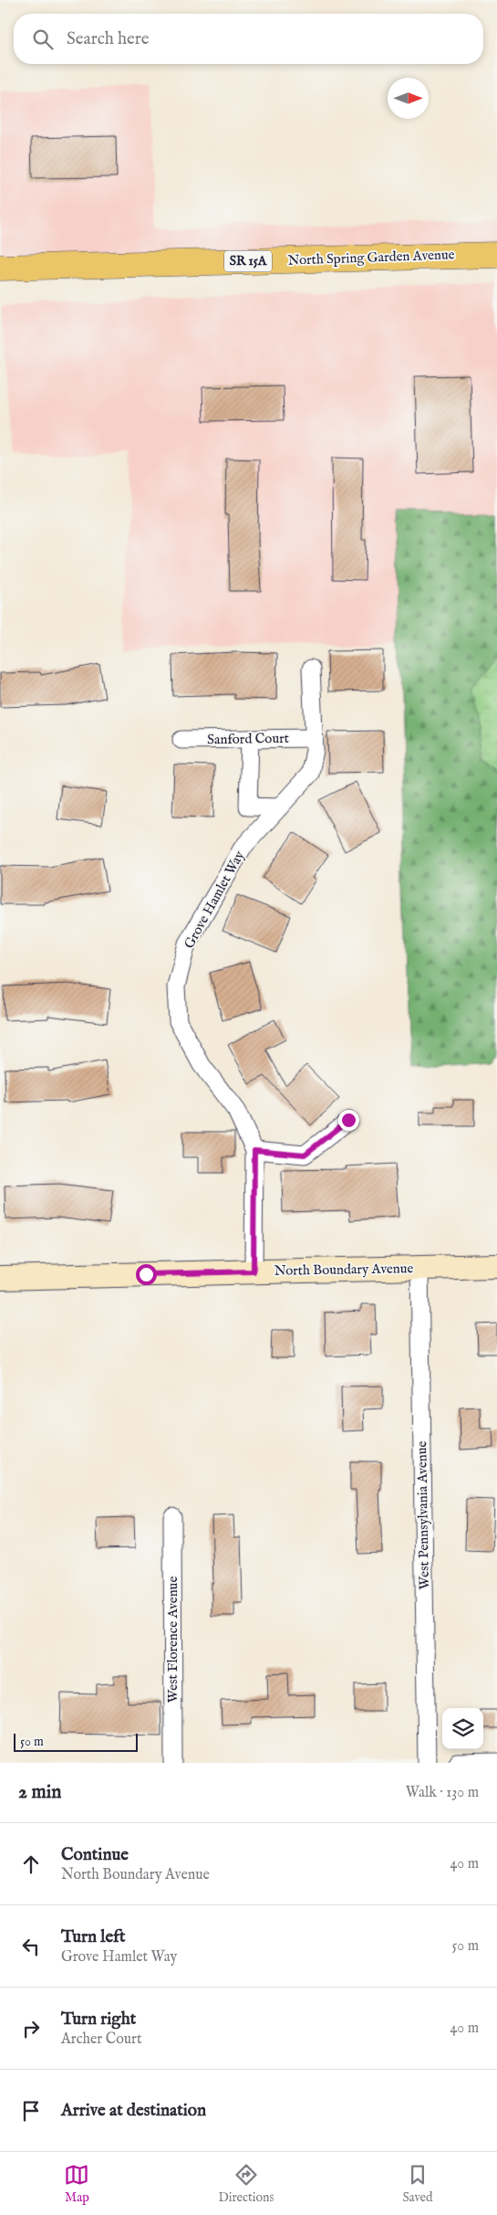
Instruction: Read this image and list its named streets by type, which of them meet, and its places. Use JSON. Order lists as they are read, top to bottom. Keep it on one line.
{"streets":{"highway":["North Spring Garden Avenue","SR 15A"],"street":["Sanford Court","Grove Hamlet Way","North Boundary Avenue","West Pennsylvania Avenue","West Florence Avenue"]},"crossings":[["Sanford Court","Grove Hamlet Way"],["Grove Hamlet Way","North Boundary Avenue"],["North Boundary Avenue","West Pennsylvania Avenue"]],"scale_bar":"50 m","north":"right","page":{"search":"Search here","scale":"50 m","heading":["2 min","Walk · 130 m"],"list":[["Continue","North Boundary Avenue","40 m"],["Turn left","Grove Hamlet Way","50 m"],["Turn right","Archer Court","40 m"],"Arrive at destination"],"nav":["Map","Directions","Saved"]}}
